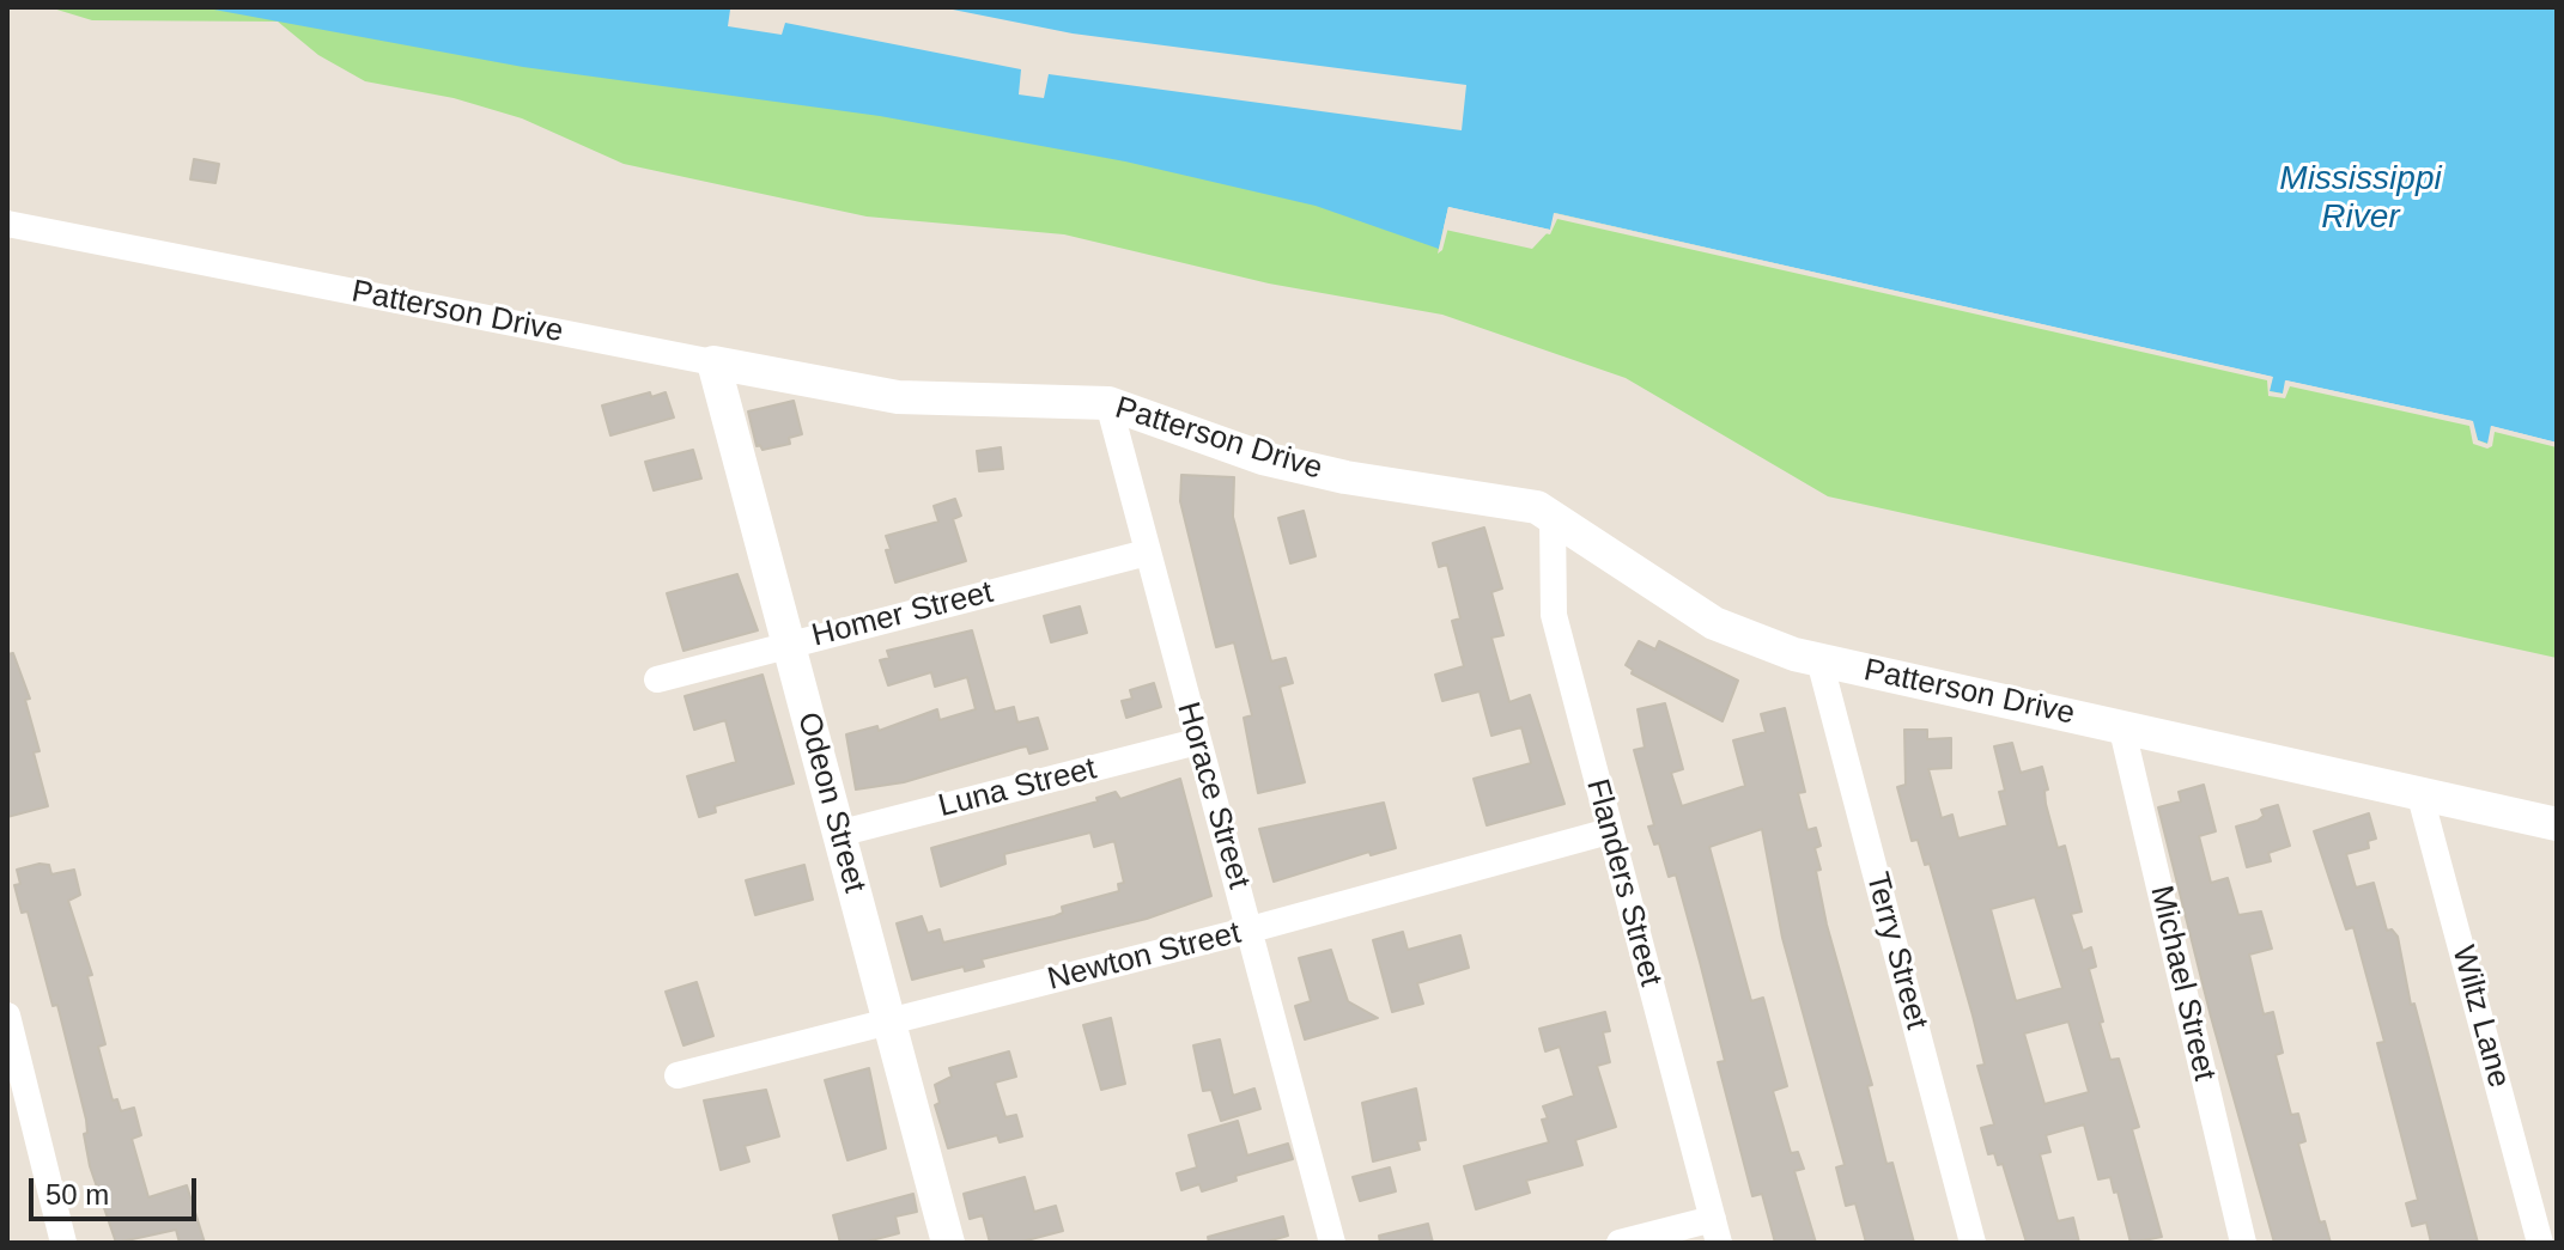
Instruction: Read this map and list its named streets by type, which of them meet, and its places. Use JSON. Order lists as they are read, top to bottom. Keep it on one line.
{"streets":{"street":["Patterson Drive","Homer Street","Luna Street","Horace Street","Odeon Street","Flanders Street","Terry Street","Newton Street","Michael Street","Wiltz Lane"]},"crossings":[["Patterson Drive","Horace Street"],["Patterson Drive","Odeon Street"],["Patterson Drive","Flanders Street"],["Patterson Drive","Terry Street"],["Patterson Drive","Michael Street"],["Patterson Drive","Wiltz Lane"],["Homer Street","Horace Street"],["Homer Street","Odeon Street"],["Luna Street","Horace Street"],["Luna Street","Odeon Street"],["Horace Street","Newton Street"],["Odeon Street","Newton Street"],["Flanders Street","Newton Street"]],"water":["Mississippi River"],"scale_bar":"50 m"}
